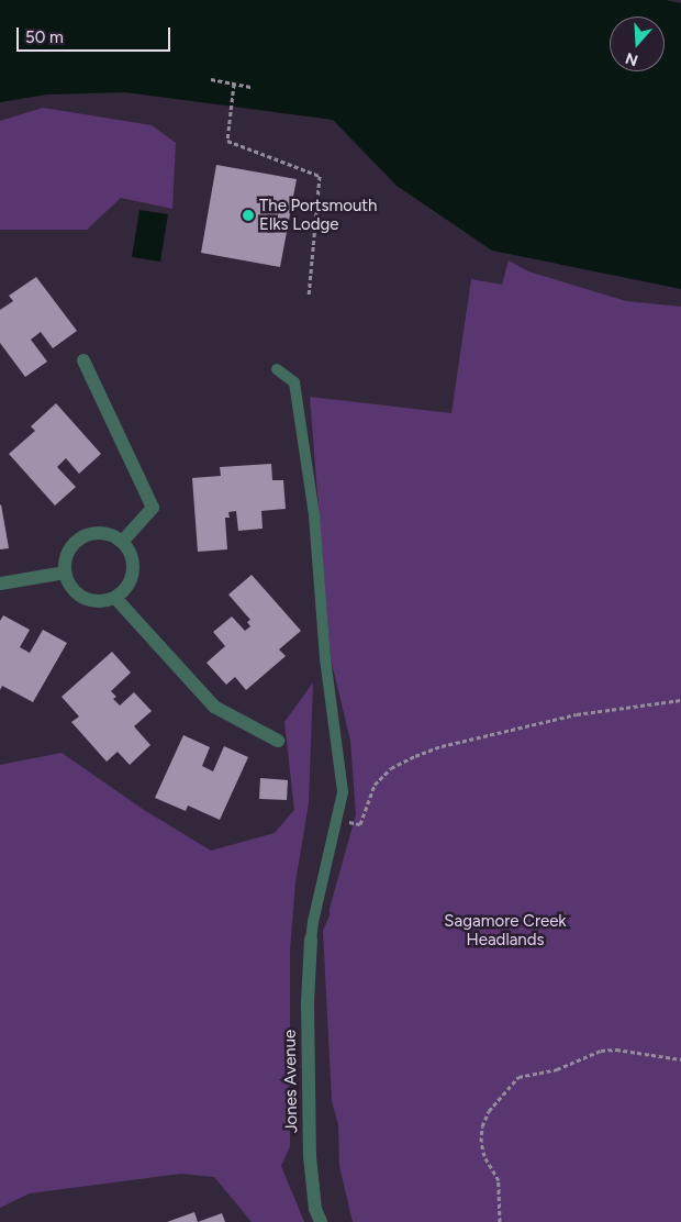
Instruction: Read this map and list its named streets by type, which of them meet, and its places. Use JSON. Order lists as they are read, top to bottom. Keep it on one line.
{"streets":{"street":["Jones Avenue"]},"parks":["Sagamore Creek Headlands"],"places":["The Portsmouth Elks Lodge"],"scale_bar":"50 m","north":"bottom"}
